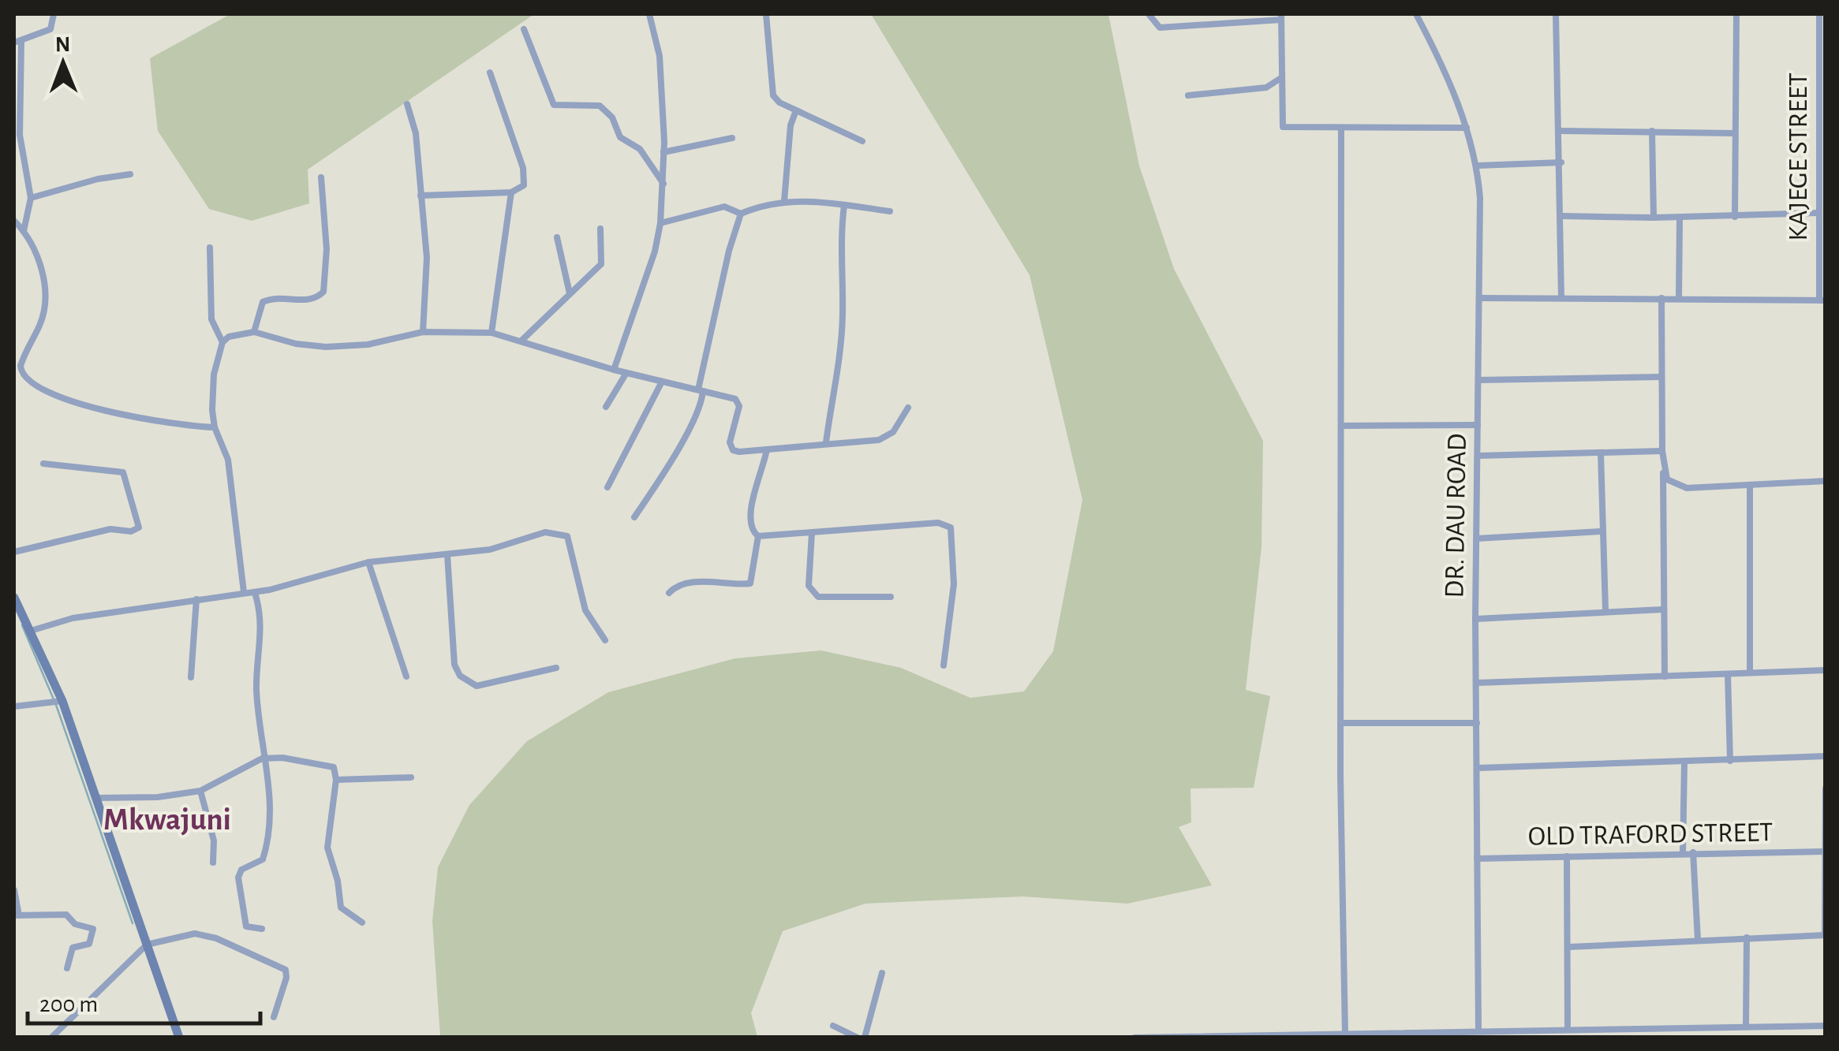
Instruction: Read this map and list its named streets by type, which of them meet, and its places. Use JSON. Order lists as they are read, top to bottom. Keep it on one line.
{"streets":{"street":["KAJEGE STREET","DR. DAU ROAD","OLD TRAFORD STREET"]},"crossings":[["DR. DAU ROAD","OLD TRAFORD STREET"]],"districts":["Mkwajuni"],"scale_bar":"200 m","north":"top"}
